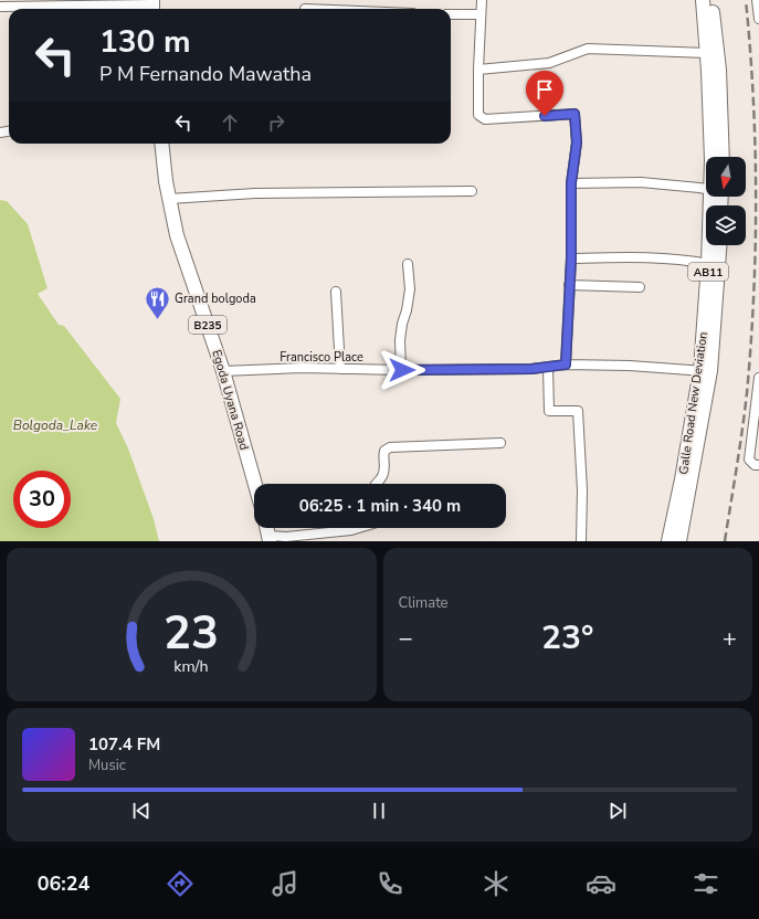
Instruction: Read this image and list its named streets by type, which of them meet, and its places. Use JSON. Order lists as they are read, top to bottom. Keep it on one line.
{"streets":{"main road":["AB11","B235","Egoda Uyana Road","Galle Road New Deviation"],"street":["Francisco Place"]},"crossings":[["Francisco Place","Egoda Uyana Road"],["Francisco Place","Galle Road New Deviation"]],"water":["Bolgoda_Lake"],"places":{"restaurant":["Grand bolgoda"]},"north":"bottom","page":{"turn":["130 m","P M Fernando Mawatha"],"limit":"30","trip":"06:25 · 1 min · 340 m","tile":"Climate","heat":["−","23°","+"],"song":["107.4 FM","Music"],"tabs":"06:24","gauge":["23","km/h"]}}
